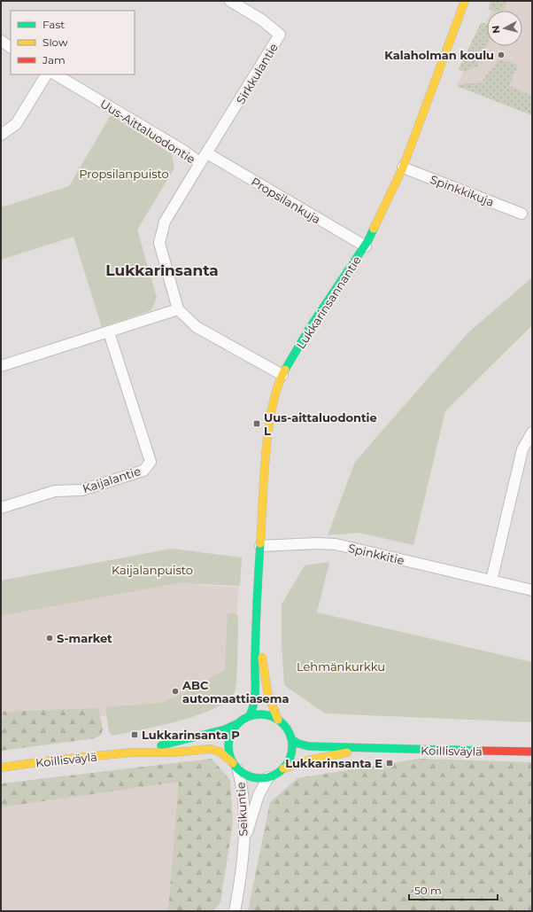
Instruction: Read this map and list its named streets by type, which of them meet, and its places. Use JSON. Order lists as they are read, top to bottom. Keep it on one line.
{"streets":{"main road":["Lukkarinsannantie","Koillisväylä"],"street":["Sirkkulantie","Uus-Aittaluodontie","Spinkkikuja","Propsilankuja","Kaijalantie","Spinkkitie","Seikuntie"]},"crossings":[["Sirkkulantie","Uus-Aittaluodontie"],["Sirkkulantie","Propsilankuja"],["Spinkkikuja","Lukkarinsannantie"],["Propsilankuja","Lukkarinsannantie"],["Lukkarinsannantie","Spinkkitie"],["Lukkarinsannantie","Koillisväylä"],["Lukkarinsannantie","Seikuntie"],["Koillisväylä","Seikuntie"]],"districts":["Lukkarinsanta"],"parks":["Propsilanpuisto","Kaijalanpuisto","Lehmänkurkku"],"places":{"other":["Kalaholman koulu","S-market","ABC automaattiasema"],"transit":["Uus-aittaluodontie L","Lukkarinsanta P","Lukkarinsanta E"]},"legend":["Fast","Slow","Jam"],"scale_bar":"50 m","north":"left"}
